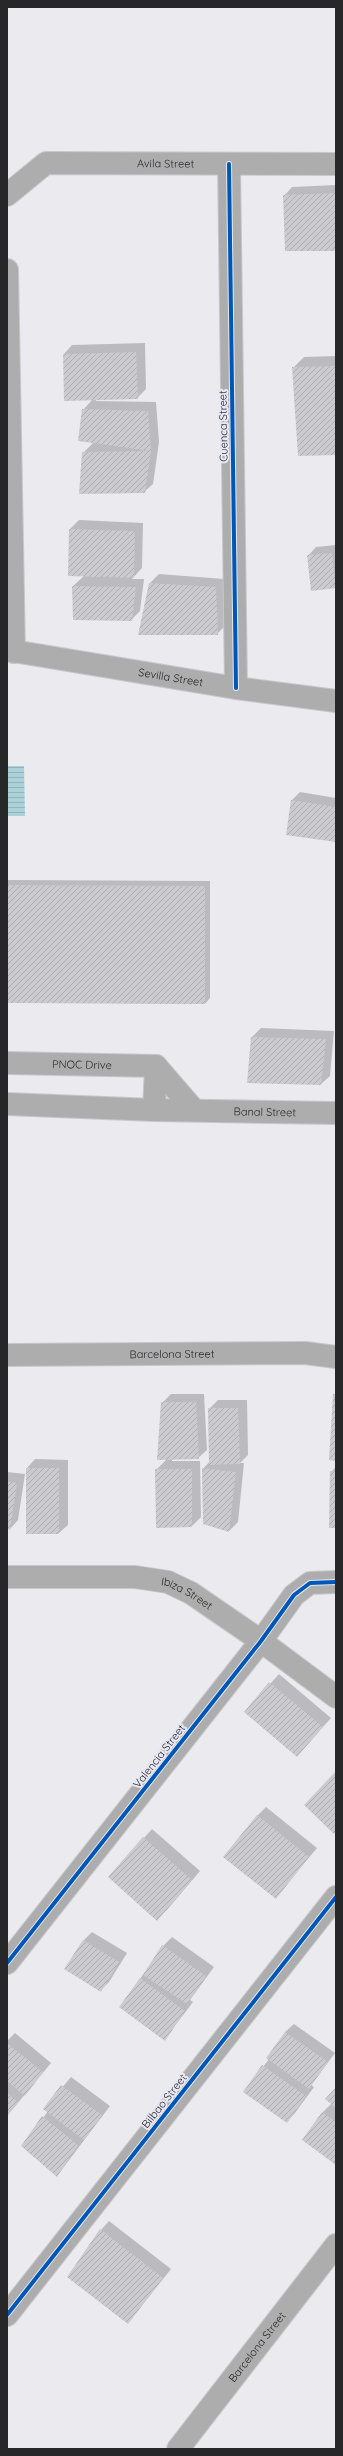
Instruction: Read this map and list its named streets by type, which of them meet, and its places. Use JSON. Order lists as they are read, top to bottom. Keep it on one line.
{"streets":{"street":["Avila Street","Cuenca Street","Sevilla Street","PNOC Drive","Banal Street","Barcelona Street","Ibiza Street","Valencia Street","Bilbao Street"]},"crossings":[["Avila Street","Cuenca Street"],["Cuenca Street","Sevilla Street"],["Ibiza Street","Valencia Street"]]}
